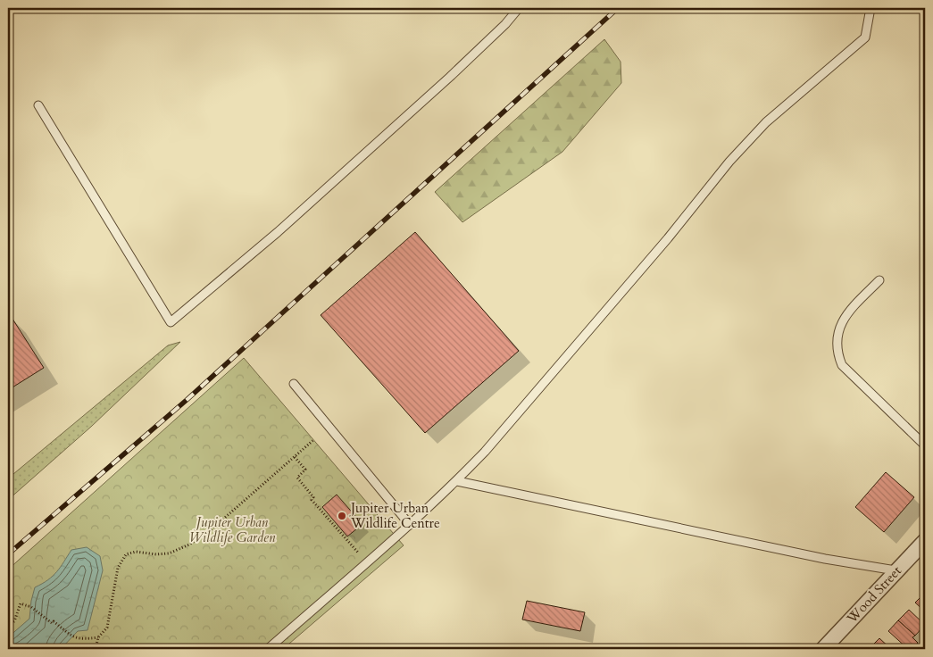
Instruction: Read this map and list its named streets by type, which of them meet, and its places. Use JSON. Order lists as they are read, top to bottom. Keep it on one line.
{"streets":{"street":["Wood Street"]},"parks":["Jupiter Urban Wildlife Garden"],"places":["Jupiter Urban Wildlife Centre"]}
